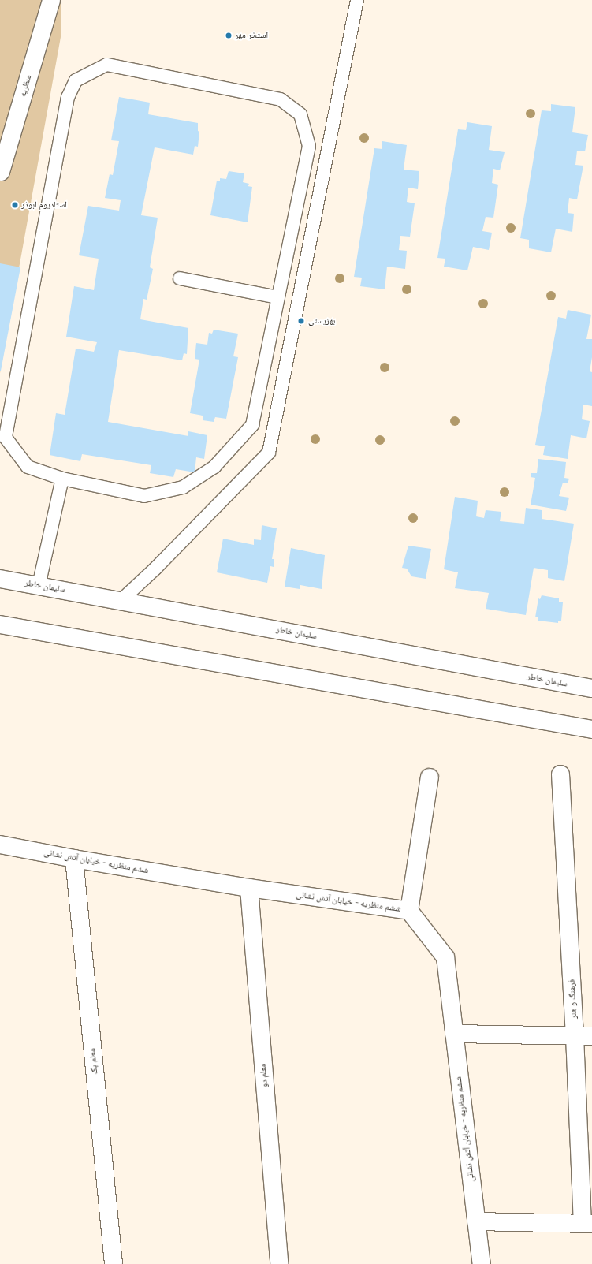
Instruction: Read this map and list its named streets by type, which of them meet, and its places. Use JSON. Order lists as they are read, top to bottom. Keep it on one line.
{"streets":{"main road":["منظریه","سلیمان خاطر","ششم منظریه - خیابان آتش نشانی","فرهنگ و هنر","معلم یک","معلم دو"]},"crossings":[["ششم منظریه - خیابان آتش نشانی","معلم یک"],["ششم منظریه - خیابان آتش نشانی","معلم دو"]],"places":["استخر مهر","استادیوم ابوذر","بهزیستی"]}
